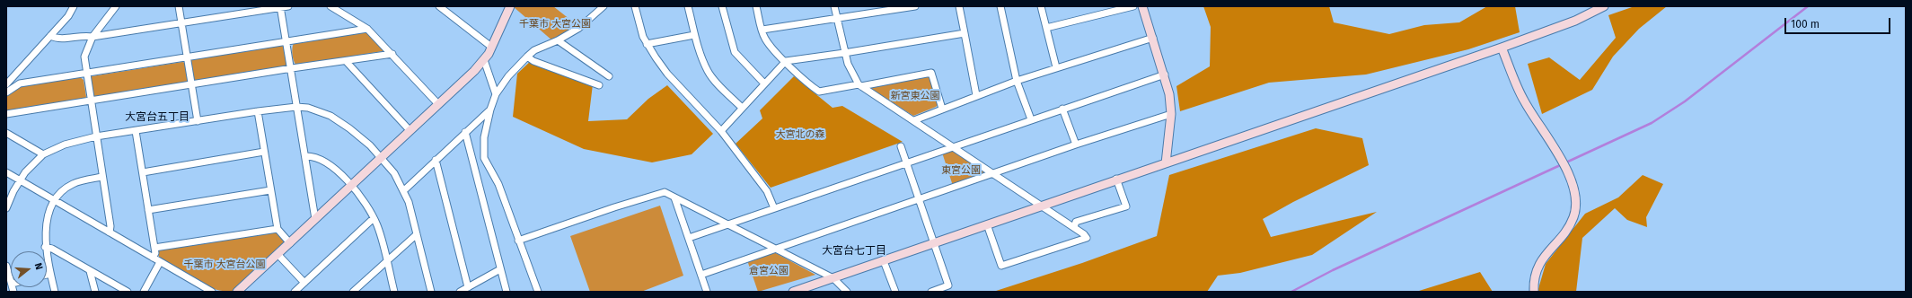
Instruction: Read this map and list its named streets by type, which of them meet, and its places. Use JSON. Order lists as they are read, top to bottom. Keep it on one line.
{"districts":["大宮台五丁目","大宮台七丁目"],"parks":["千葉市 大宮公園","新宮東公園","大宮北の森","東宮公園","千葉市 大宮台公園","倉宮公園"],"scale_bar":"100 m","north":"right"}
